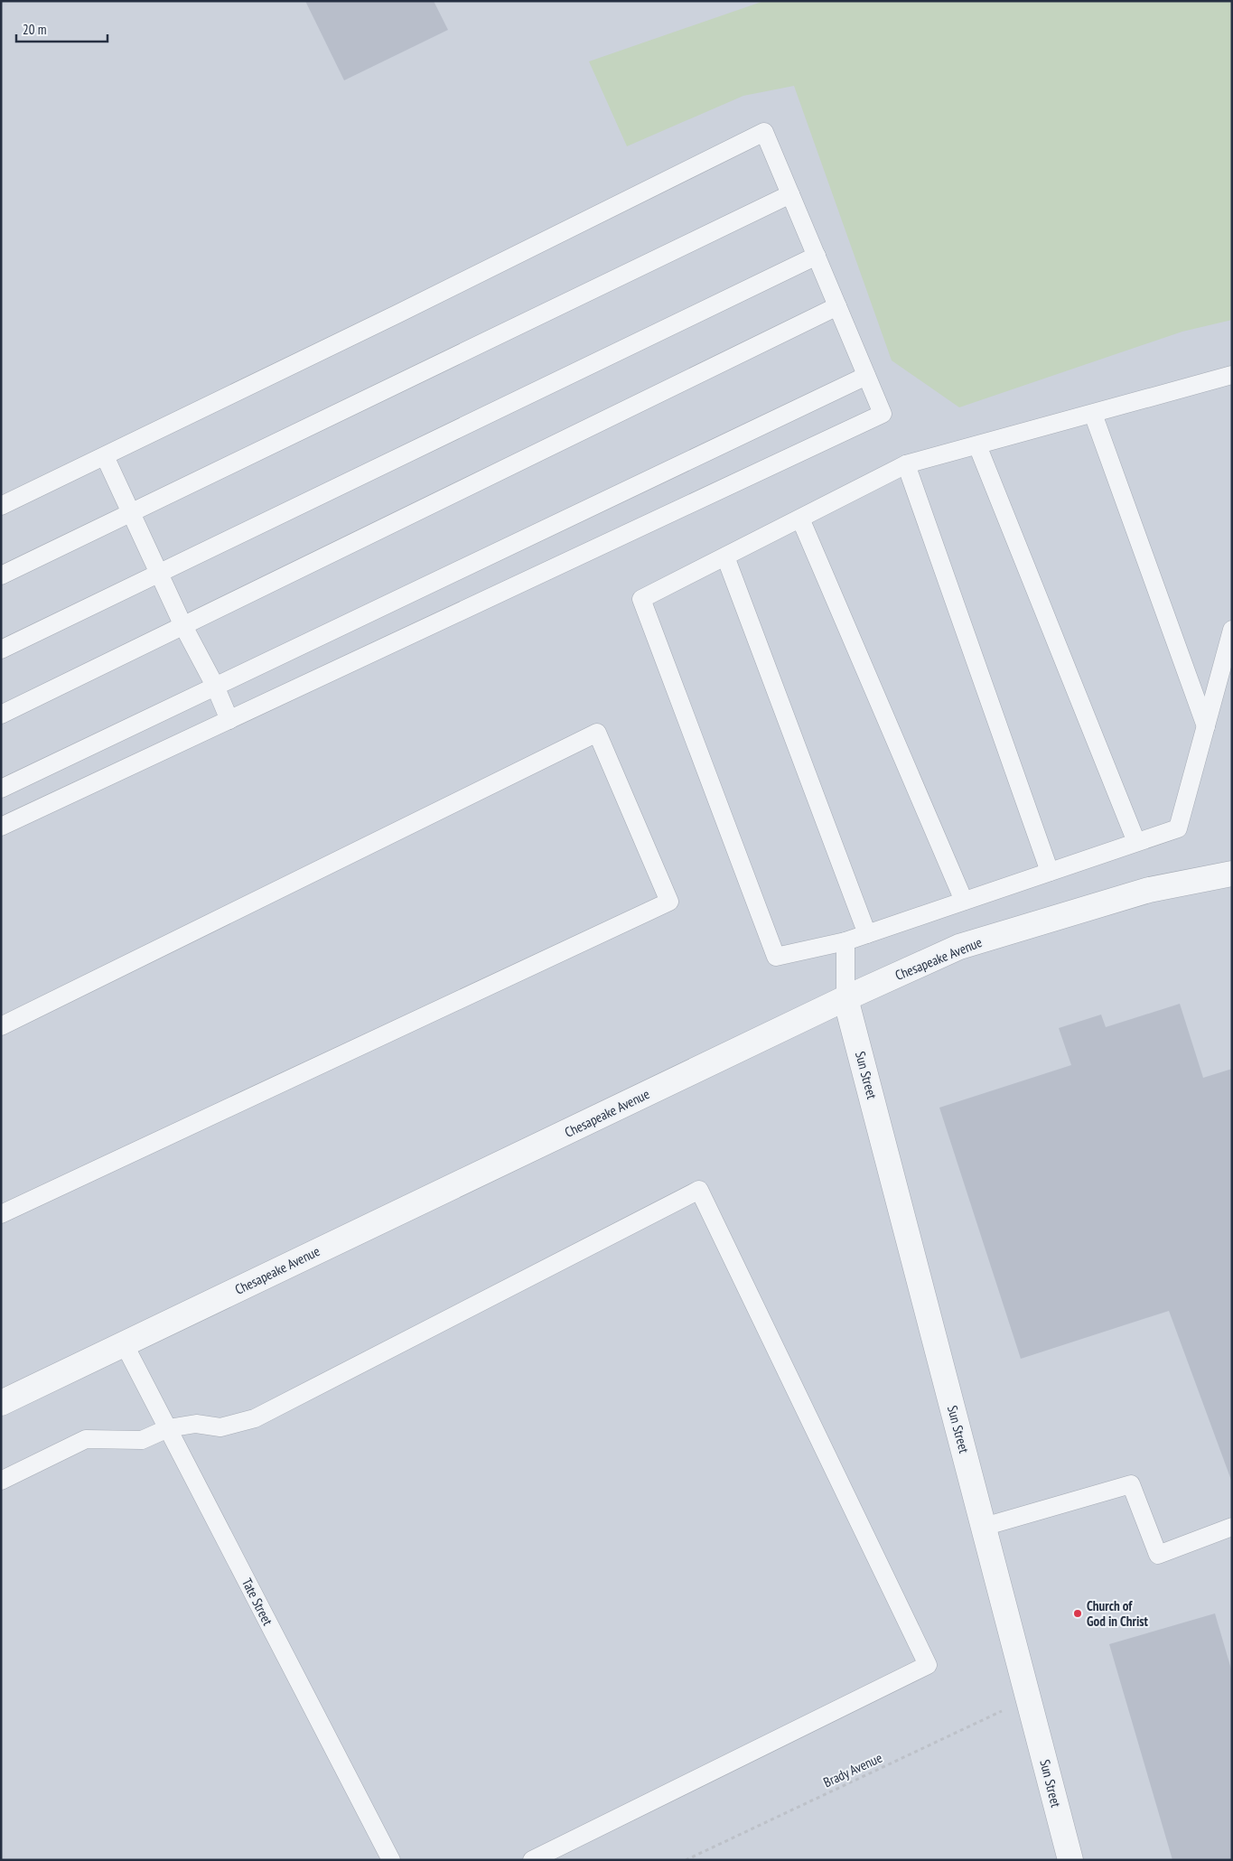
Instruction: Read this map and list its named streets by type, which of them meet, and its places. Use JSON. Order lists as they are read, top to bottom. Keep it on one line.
{"streets":{"street":["Chesapeake Avenue","Sun Street"],"lane":["Tate Street"],"path":["Brady Avenue"]},"crossings":[["Chesapeake Avenue","Sun Street"],["Chesapeake Avenue","Tate Street"],["Sun Street","Brady Avenue"]],"places":["Church of God in Christ"],"scale_bar":"20 m"}
